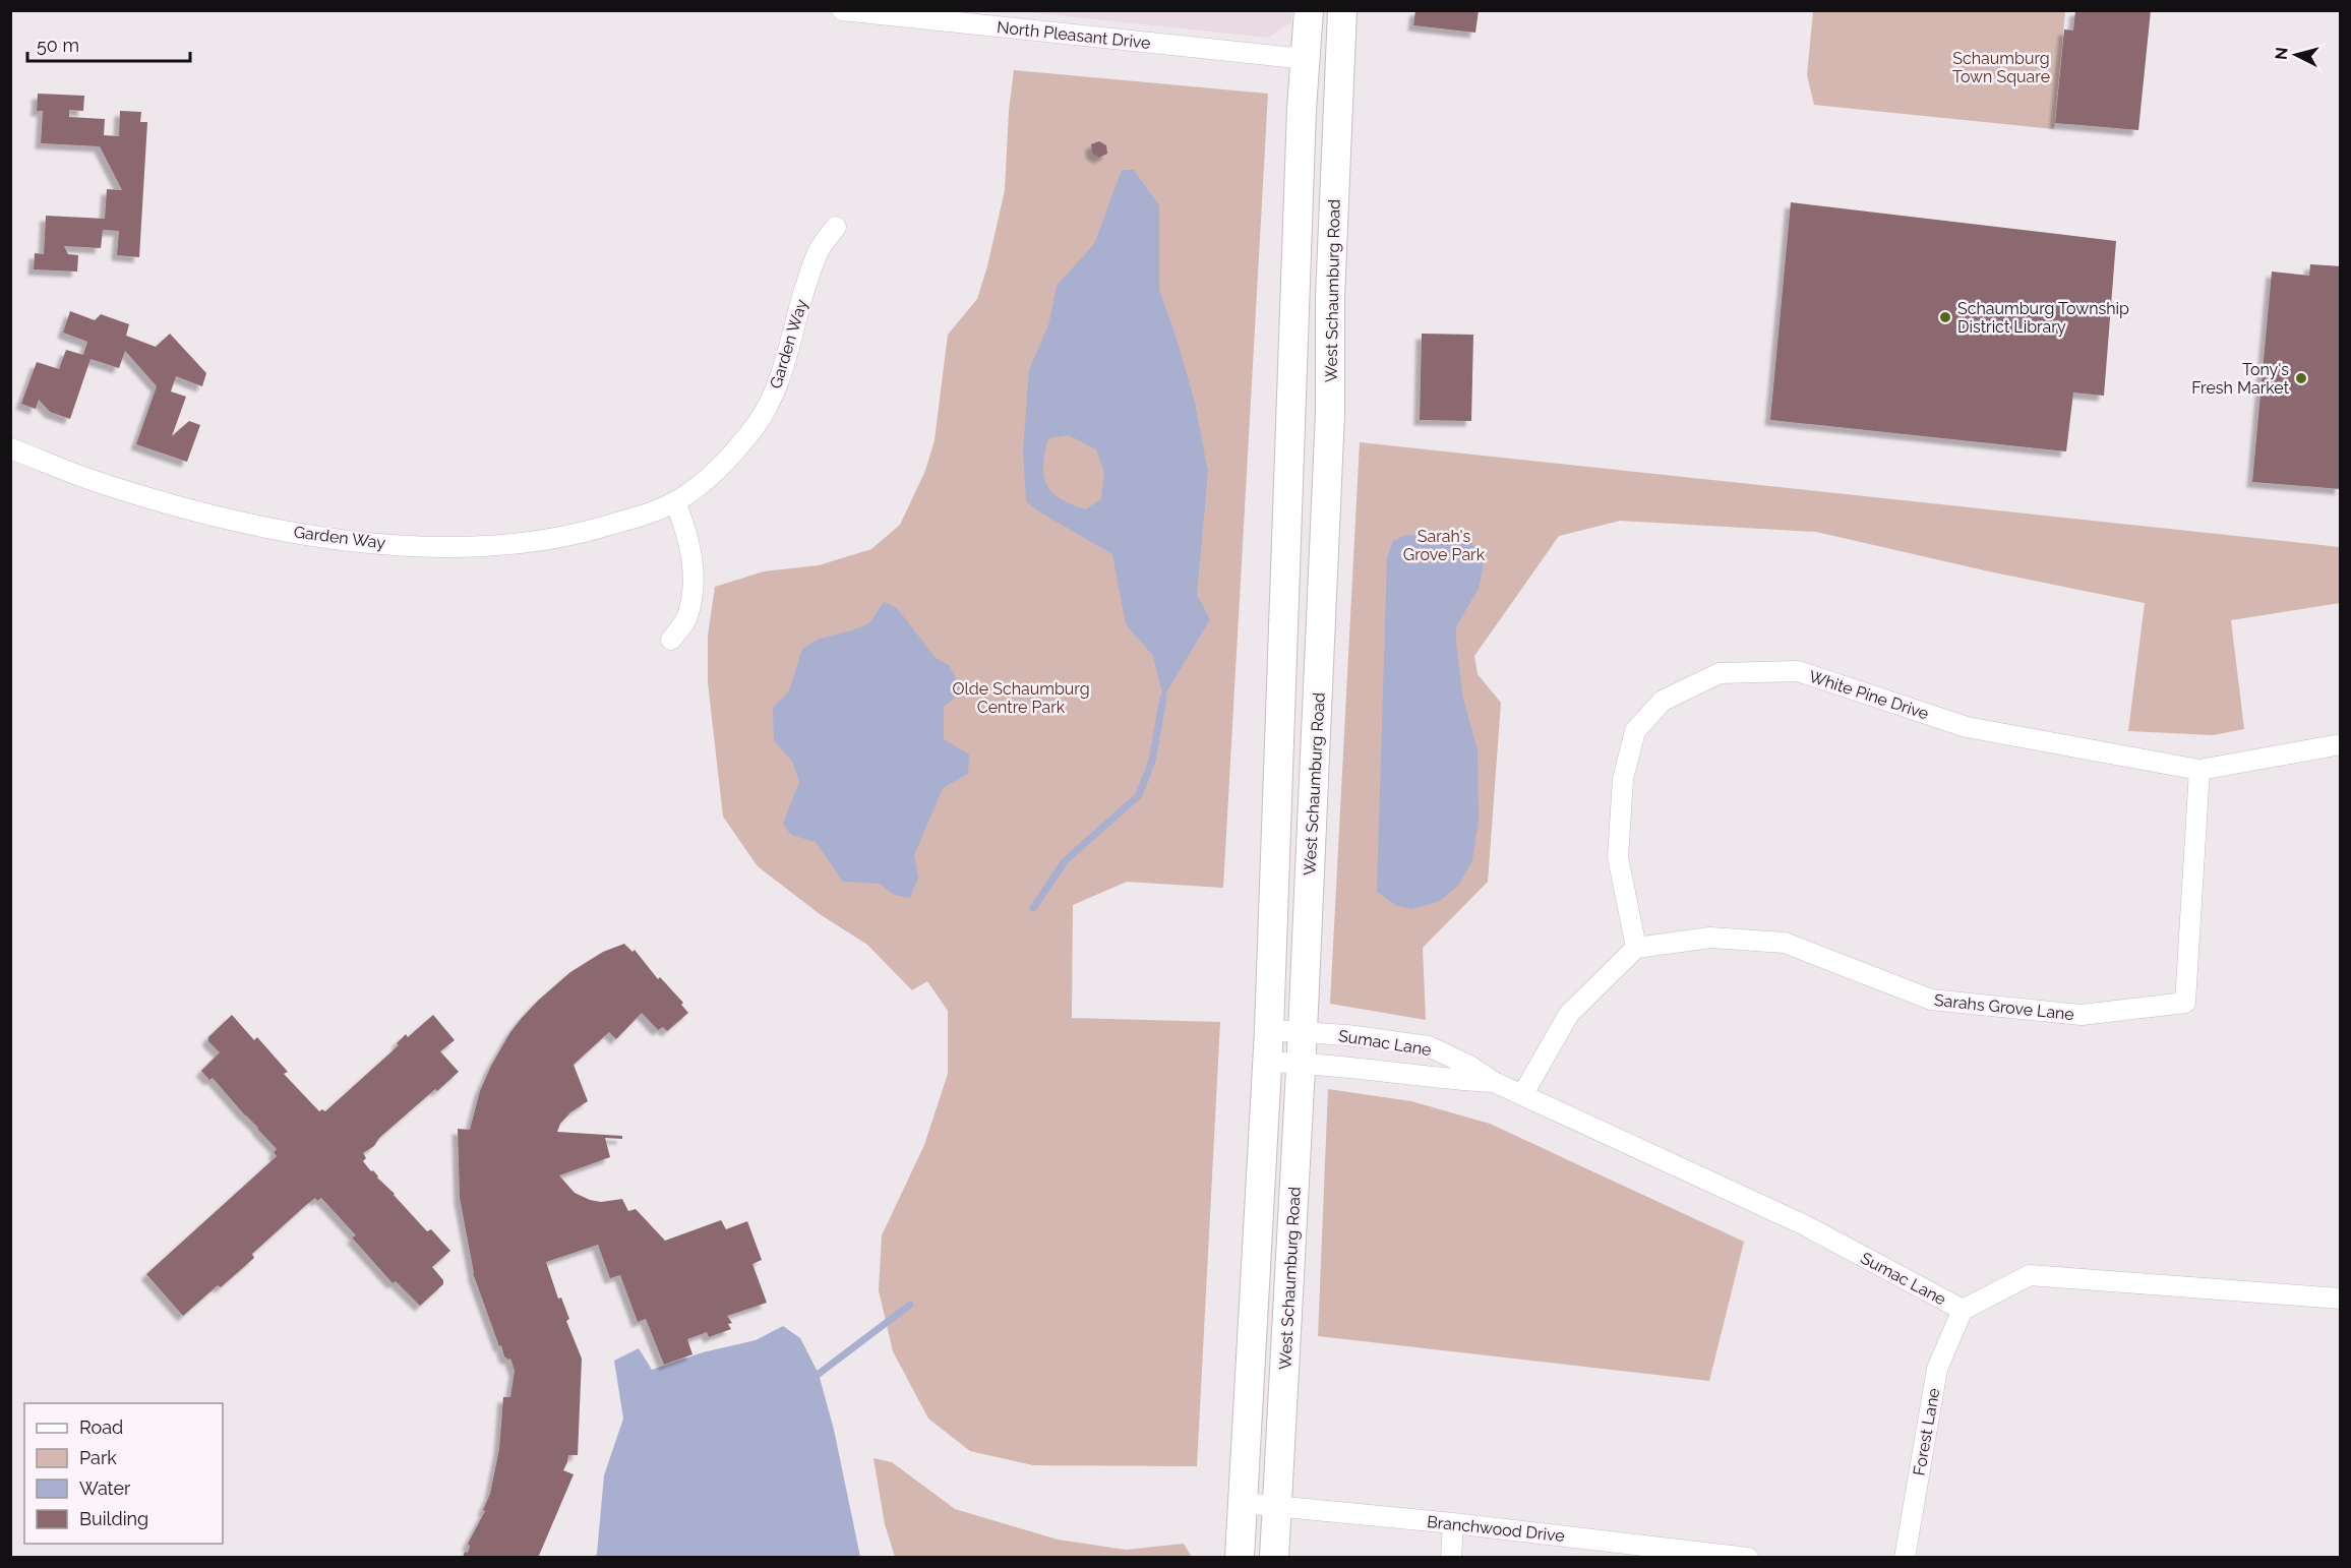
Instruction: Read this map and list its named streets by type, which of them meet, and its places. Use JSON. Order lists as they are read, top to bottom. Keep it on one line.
{"streets":{"main road":["West Schaumburg Road"],"street":["North Pleasant Drive","Garden Way","White Pine Drive","Sarahs Grove Lane","Sumac Lane","Forest Lane","Branchwood Drive"]},"crossings":[["North Pleasant Drive","West Schaumburg Road"],["West Schaumburg Road","Sumac Lane"],["West Schaumburg Road","Branchwood Drive"],["White Pine Drive","Sarahs Grove Lane"],["Sumac Lane","Forest Lane"]],"parks":["Schaumburg Town Square","Sarah's Grove Park","Olde Schaumburg Centre Park"],"places":["Schaumburg Township District Library","Tony's Fresh Market"],"legend":["Road","Park","Water","Building"],"scale_bar":"50 m","north":"left"}
